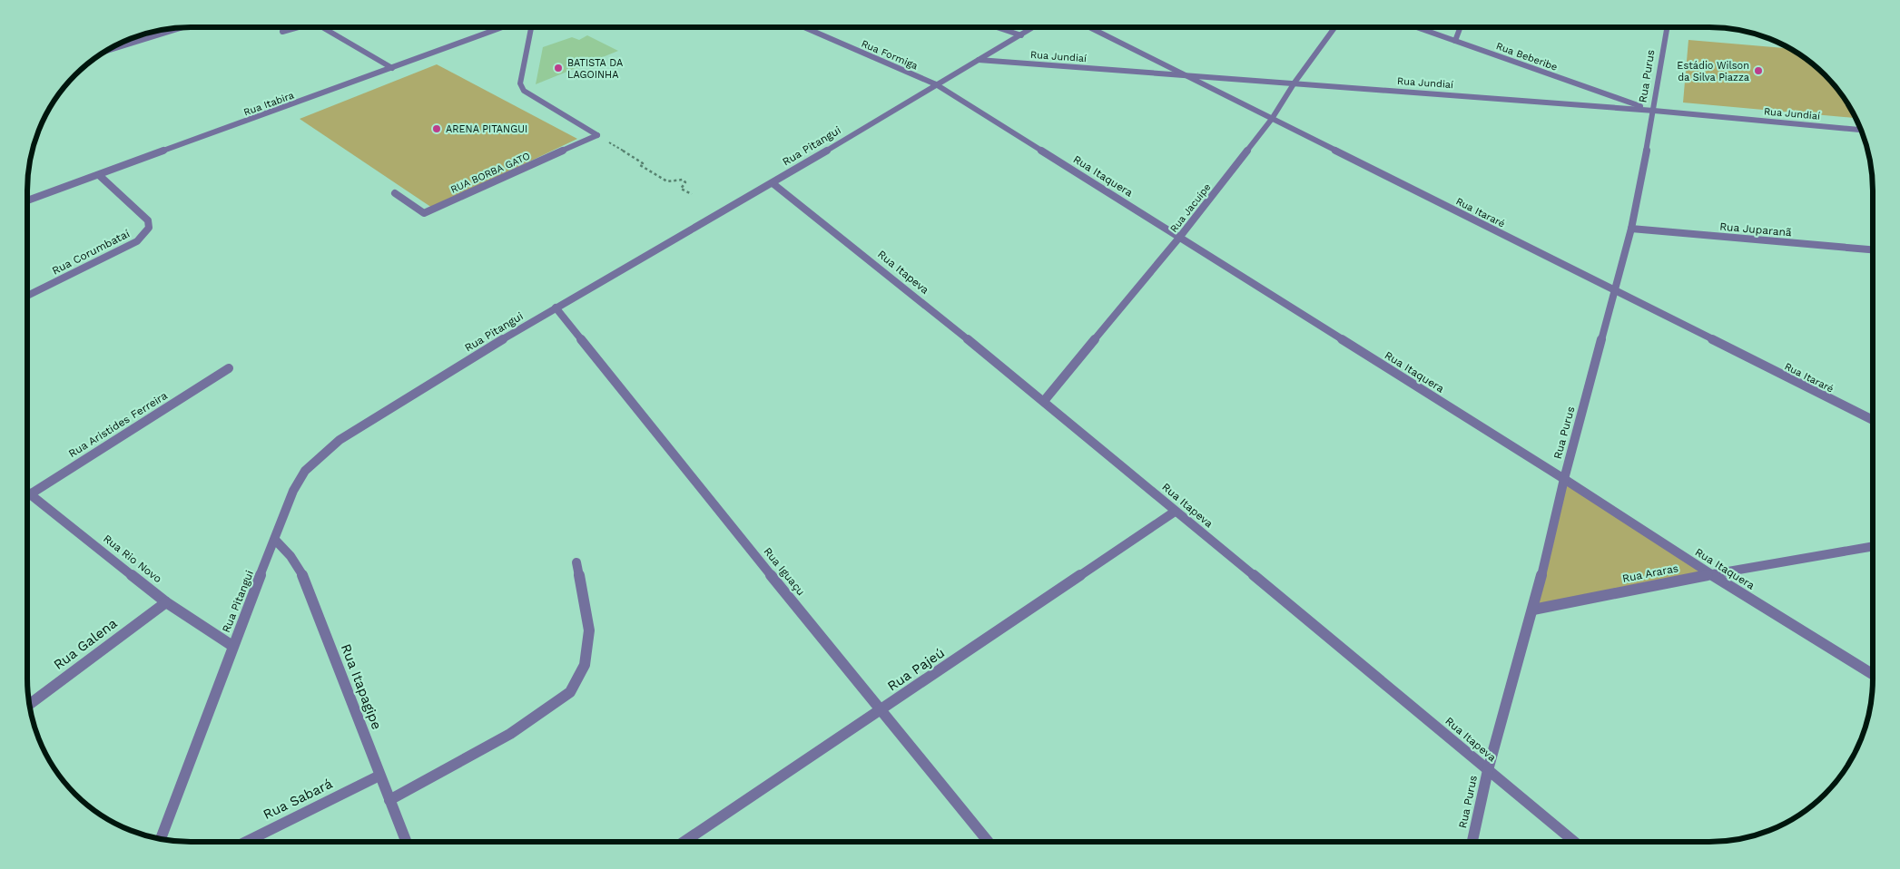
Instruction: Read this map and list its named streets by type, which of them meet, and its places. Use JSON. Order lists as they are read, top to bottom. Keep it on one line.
{"streets":{"street":["Rua Formiga","Rua Jundiaí","Rua Beberibe","Rua Purus","Rua Itabira","Rua Pitangui","RUA BORBA GATO","Rua Itaquera","Rua Jacuípe","Rua Itararé","Rua Juparanã","Rua Corumbataí","Rua Itapeva","Rua Aristides Ferreira","Rua Rio Novo","Rua Iguaçu","Rua Araras","Rua Galena","Rua Pajeú","Rua Itapagipe","Rua Sabará"]},"crossings":[["Rua Formiga","Rua Pitangui"],["Rua Formiga","Rua Itaquera"],["Rua Jundiaí","Rua Beberibe"],["Rua Jundiaí","Rua Purus"],["Rua Jundiaí","Rua Pitangui"],["Rua Jundiaí","Rua Jacuípe"],["Rua Jundiaí","Rua Itararé"],["Rua Beberibe","Rua Purus"],["Rua Purus","Rua Itaquera"],["Rua Purus","Rua Itararé"],["Rua Purus","Rua Juparanã"],["Rua Purus","Rua Itapeva"],["Rua Purus","Rua Araras"],["Rua Itabira","Rua Corumbataí"],["Rua Pitangui","Rua Itaquera"],["Rua Pitangui","Rua Itapeva"],["Rua Pitangui","Rua Rio Novo"],["Rua Pitangui","Rua Iguaçu"],["Rua Pitangui","Rua Itapagipe"],["Rua Itaquera","Rua Jacuípe"],["Rua Itaquera","Rua Araras"],["Rua Jacuípe","Rua Itararé"],["Rua Jacuípe","Rua Itapeva"],["Rua Itapeva","Rua Pajeú"],["Rua Aristides Ferreira","Rua Rio Novo"],["Rua Rio Novo","Rua Galena"],["Rua Iguaçu","Rua Pajeú"],["Rua Itapagipe","Rua Sabará"]],"places":["BATISTA DA LAGOINHA","Estádio Wilson da Silva Piazza","ARENA PITANGUI"]}
